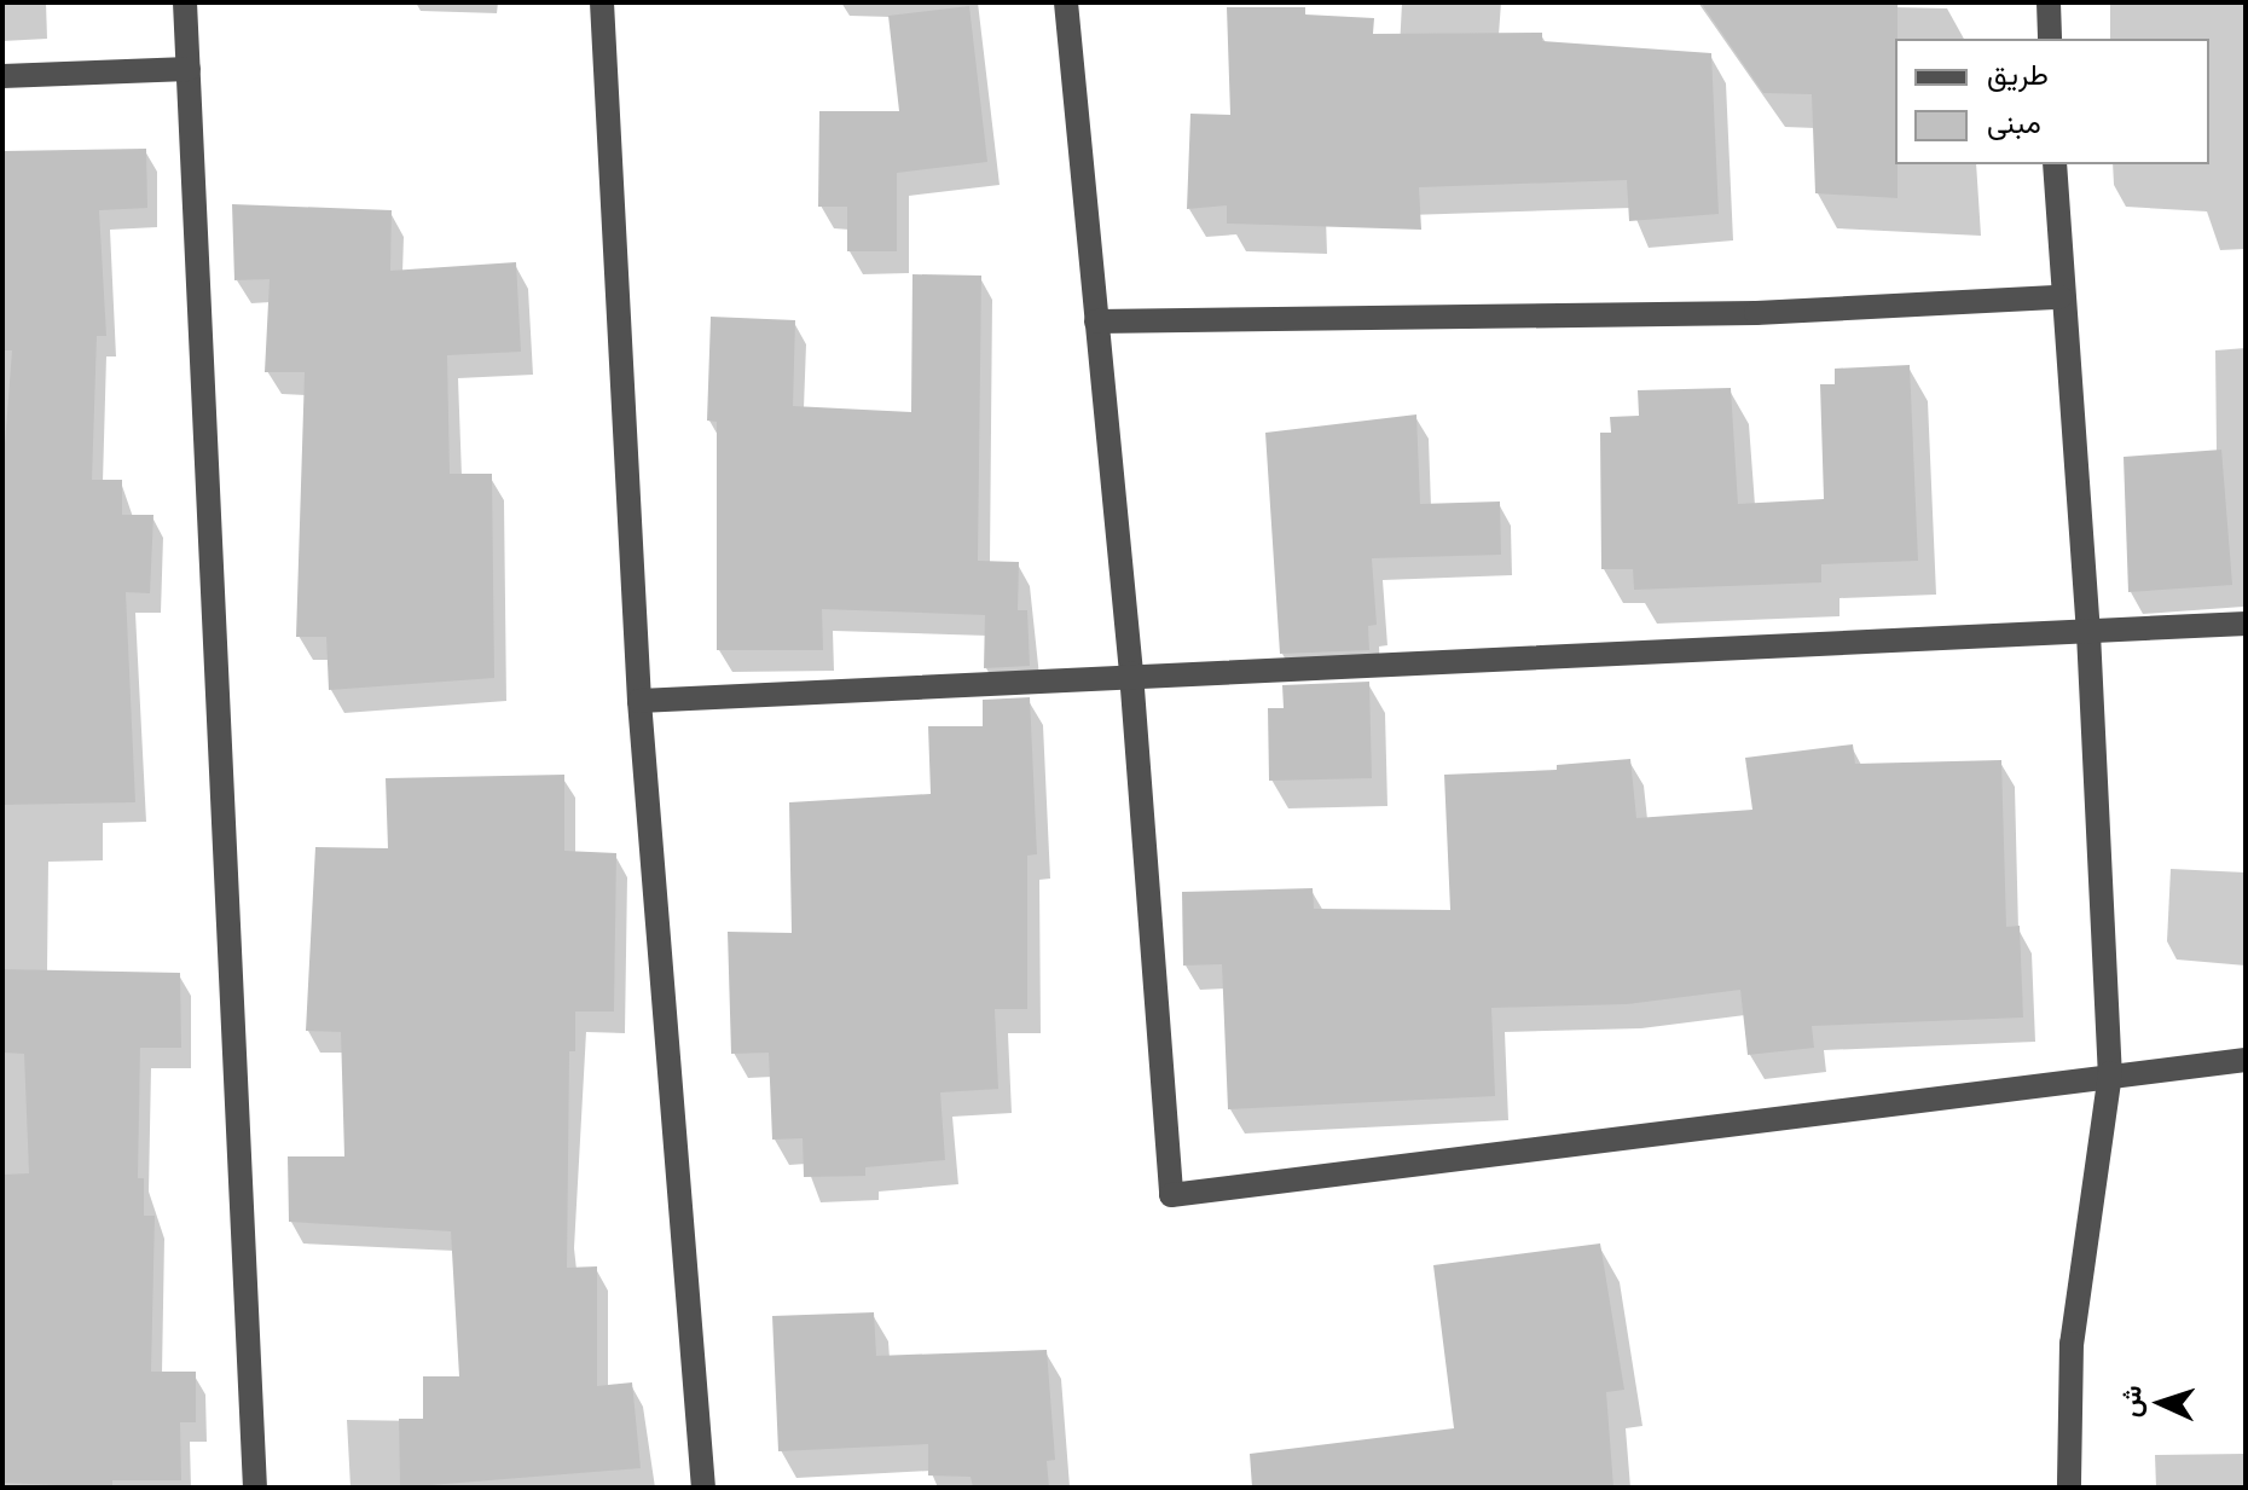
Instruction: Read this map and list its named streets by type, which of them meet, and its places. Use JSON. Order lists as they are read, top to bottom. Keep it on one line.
{"legend":["طريق","مبنى"],"north":"left"}
